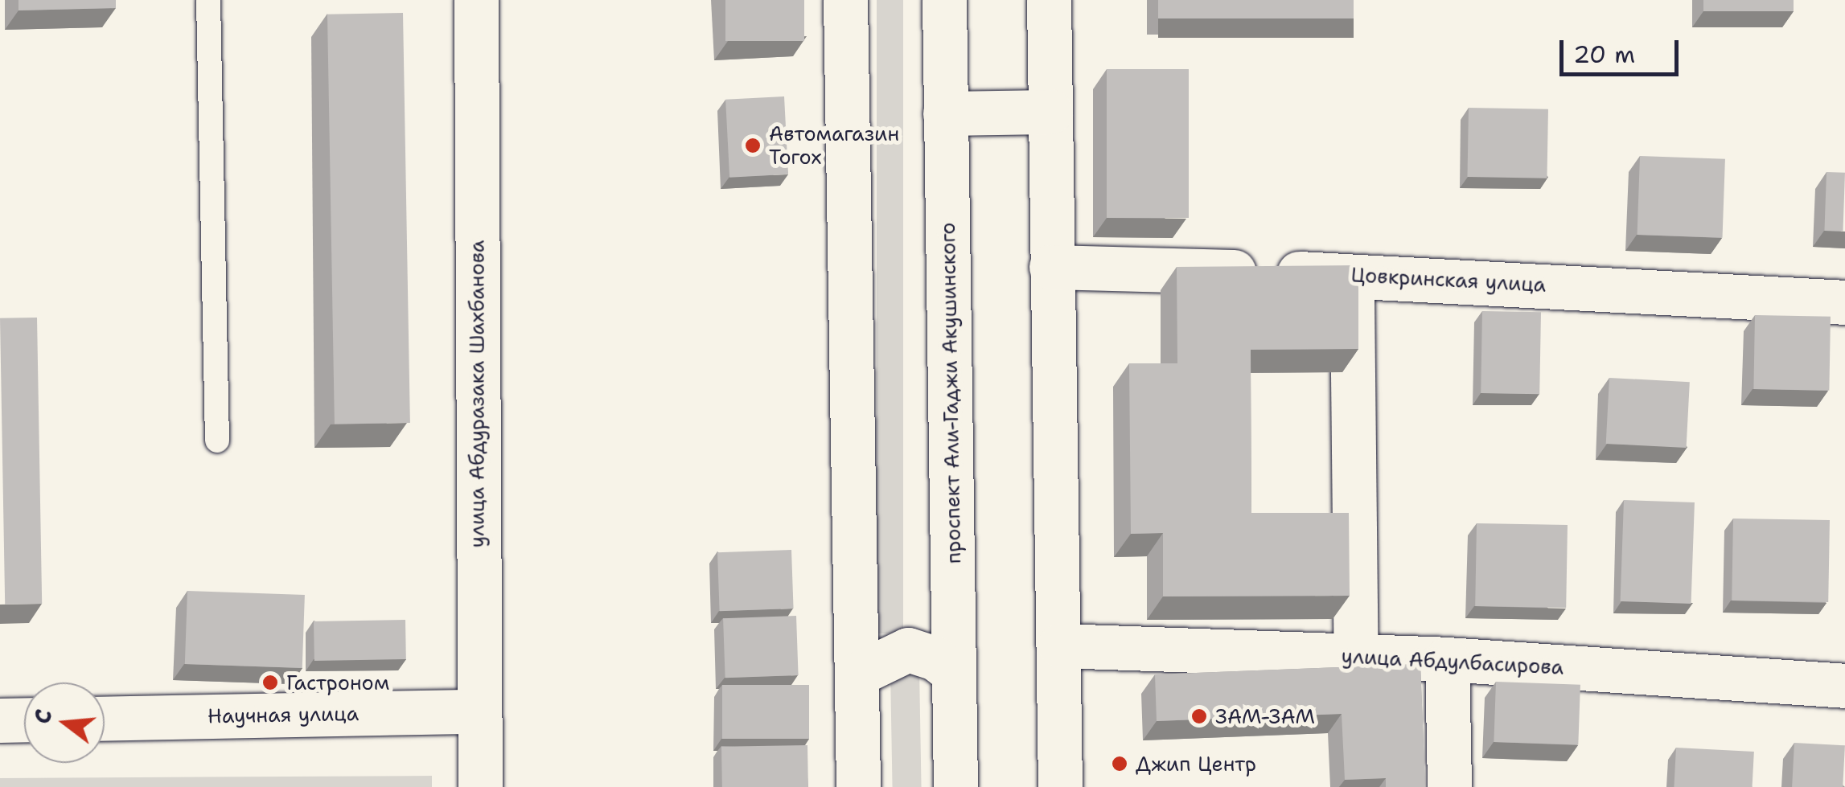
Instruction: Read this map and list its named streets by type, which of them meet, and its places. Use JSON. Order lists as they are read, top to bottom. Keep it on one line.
{"streets":{"main road":["Цовкринская улица","проспект Али-Гаджи Акушинского","улица Абдуразака Шахбанова","улица Абдулбасирова","Научная улица"]},"crossings":[["улица Абдуразака Шахбанова","Научная улица"]],"places":["Автомагазин Тогох","Гастроном","ЗАМ-ЗАМ","Джип Центр"],"scale_bar":"20 m","north":"left"}
